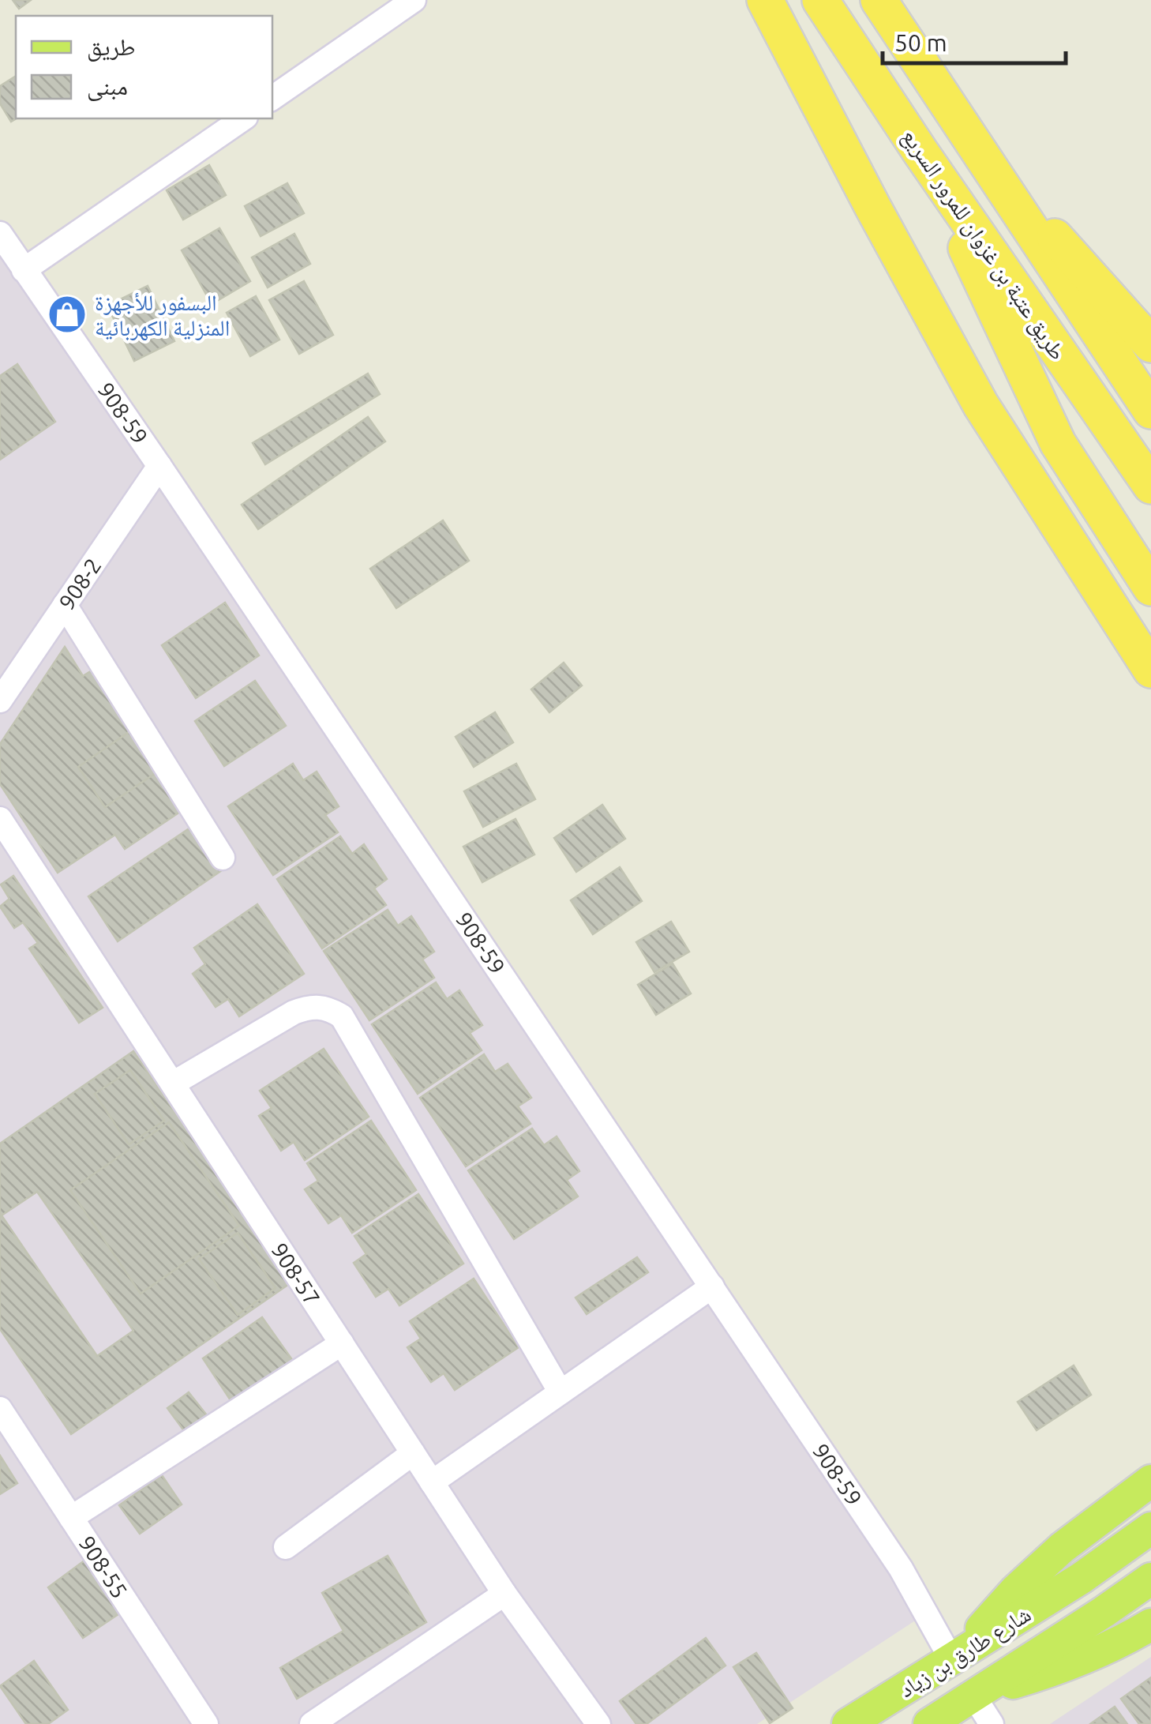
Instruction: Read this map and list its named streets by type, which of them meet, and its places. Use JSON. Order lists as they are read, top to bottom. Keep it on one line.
{"streets":{"highway":["طريق عتبة بن غزوان للمرور السريع"],"main road":["شارع طارق بن زياد"],"street":["908-59","908-2","908-57","908-55"]},"crossings":[["908-59","908-2"],["908-59","شارع طارق بن زياد"]],"places":{"shop":["البسفور للأجهزة المنزلية الكهربائية"]},"legend":["طريق","مبنى"],"scale_bar":"50 m"}
